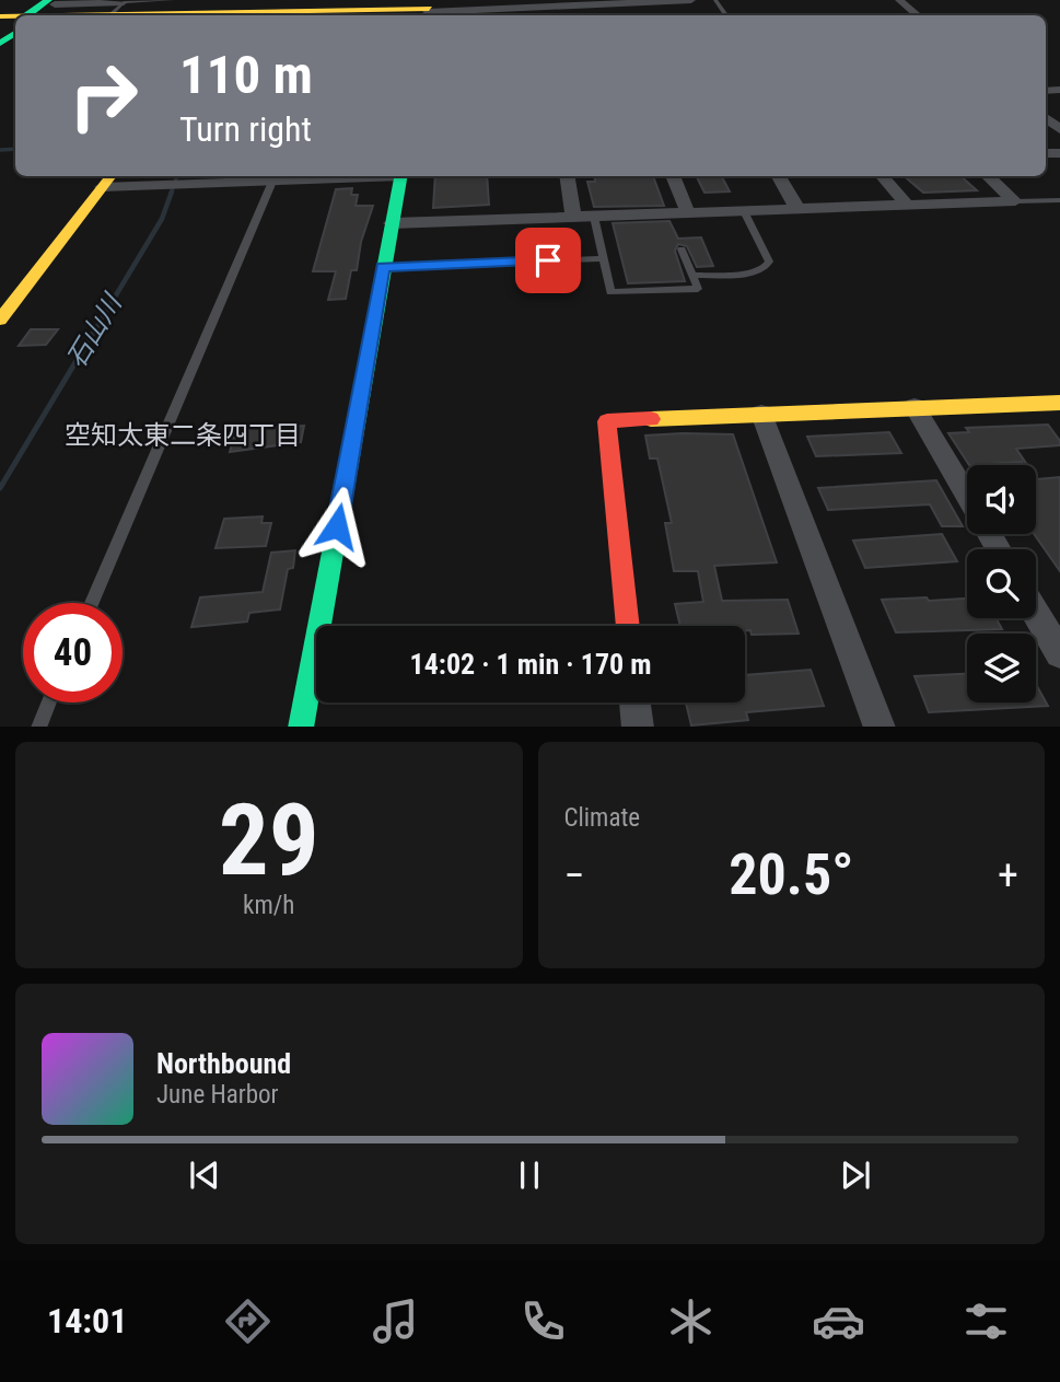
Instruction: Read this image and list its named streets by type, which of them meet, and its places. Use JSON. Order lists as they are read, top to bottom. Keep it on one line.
{"districts":["空知太東二条四丁目"],"water":["石山川"],"page":{"turn":["110 m","Turn right"],"limit":"40","trip":"14:02 · 1 min · 170 m","tile":[["29","km/h"],"Climate"],"heat":["−","20.5°","+"],"song":["Northbound","June Harbor"],"tabs":"14:01"}}
